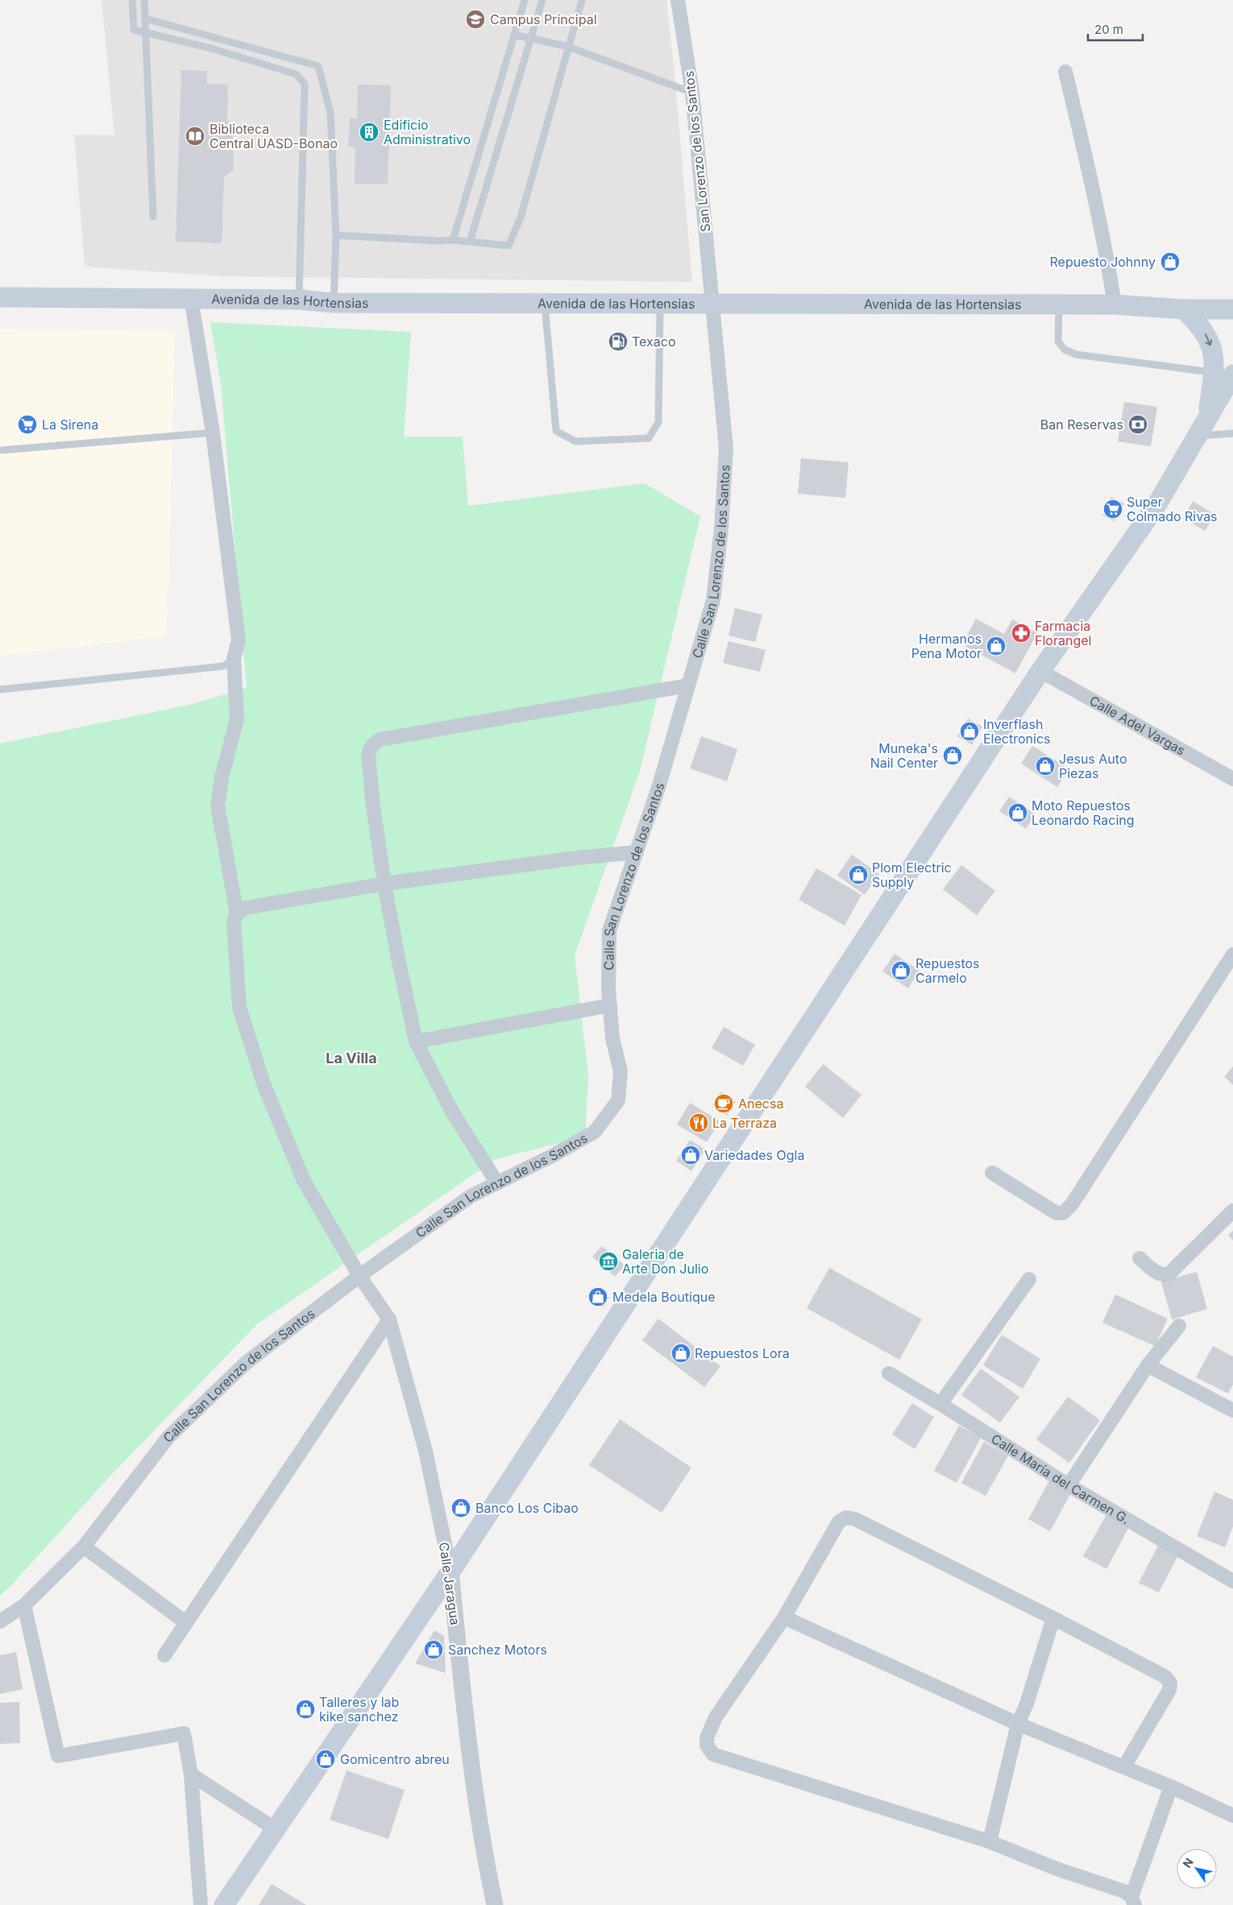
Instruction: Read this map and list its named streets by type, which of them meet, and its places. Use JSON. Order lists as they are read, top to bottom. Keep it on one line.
{"streets":{"main road":["Avenida de las Hortensias"],"street":["San Lorenzo de los Santos","Calle San Lorenzo de los Santos","Calle Adel Vargas","Calle María del Carmen G.","Calle Jaragua"]},"crossings":[["San Lorenzo de los Santos","Avenida de las Hortensias"],["San Lorenzo de los Santos","Calle San Lorenzo de los Santos"],["Avenida de las Hortensias","Calle San Lorenzo de los Santos"],["Avenida de las Hortensias","Calle Jaragua"],["Calle San Lorenzo de los Santos","Calle Jaragua"]],"districts":["La Villa"],"places":{"school or university":["Campus Principal"],"building":["Edificio Administrativo"],"library":["Biblioteca Central UASD-Bonao"],"shop":["Repuesto Johnny","Hermanos Pena Motor","Inverflash Electronics","Muneka's Nail Center","Jesus Auto Piezas","Moto Repuestos Leonardo Racing","Plom Electric Supply","Repuestos Carmelo","Variedades Ogla","Medela Boutique","Repuestos Lora","Banco Los Cibao","Sanchez Motors","Talleres y lab kike sanchez","Gomicentro abreu"],"fuel station":["Texaco"],"supermarket":["La Sirena","Super Colmado Rivas"],"bank":["Ban Reservas"],"pharmacy":["Farmacia Florangel"],"cafe":["Anecsa"],"restaurant":["La Terraza"],"museum":["Galeria de Arte Don Julio"]},"scale_bar":"20 m","north":"top left"}
